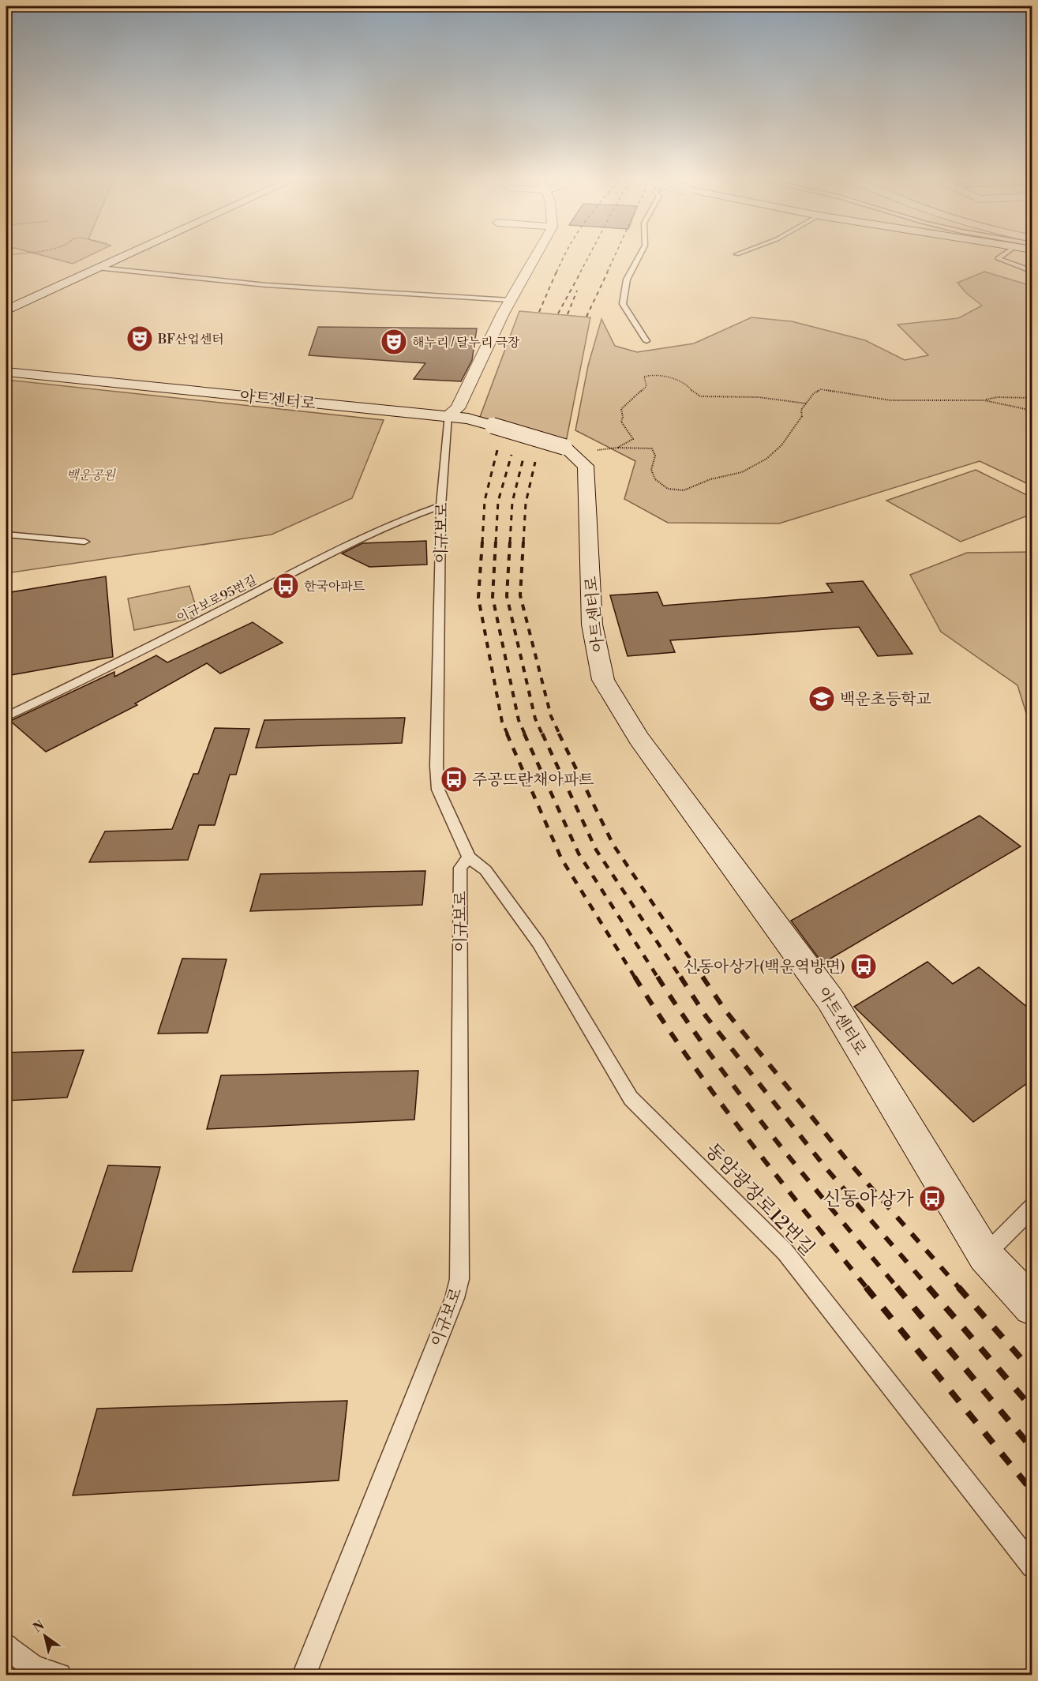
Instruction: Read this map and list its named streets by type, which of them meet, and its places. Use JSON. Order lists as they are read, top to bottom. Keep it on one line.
{"streets":{"street":["아트센터로"],"lane":["이규보로","이규보로95번길","동암광장로12번길"]},"crossings":[["아트센터로","이규보로"],["이규보로","이규보로95번길"],["이규보로","동암광장로12번길"]],"parks":["백운공원"],"places":{"theatre":["BF산업센터","해누리 / 달누리 극장"],"bus stop":["한국아파트","주공뜨란채아파트","신동아상가(백운역방면)","신동아상가"],"school or university":["백운초등학교"]},"north":"top left"}
